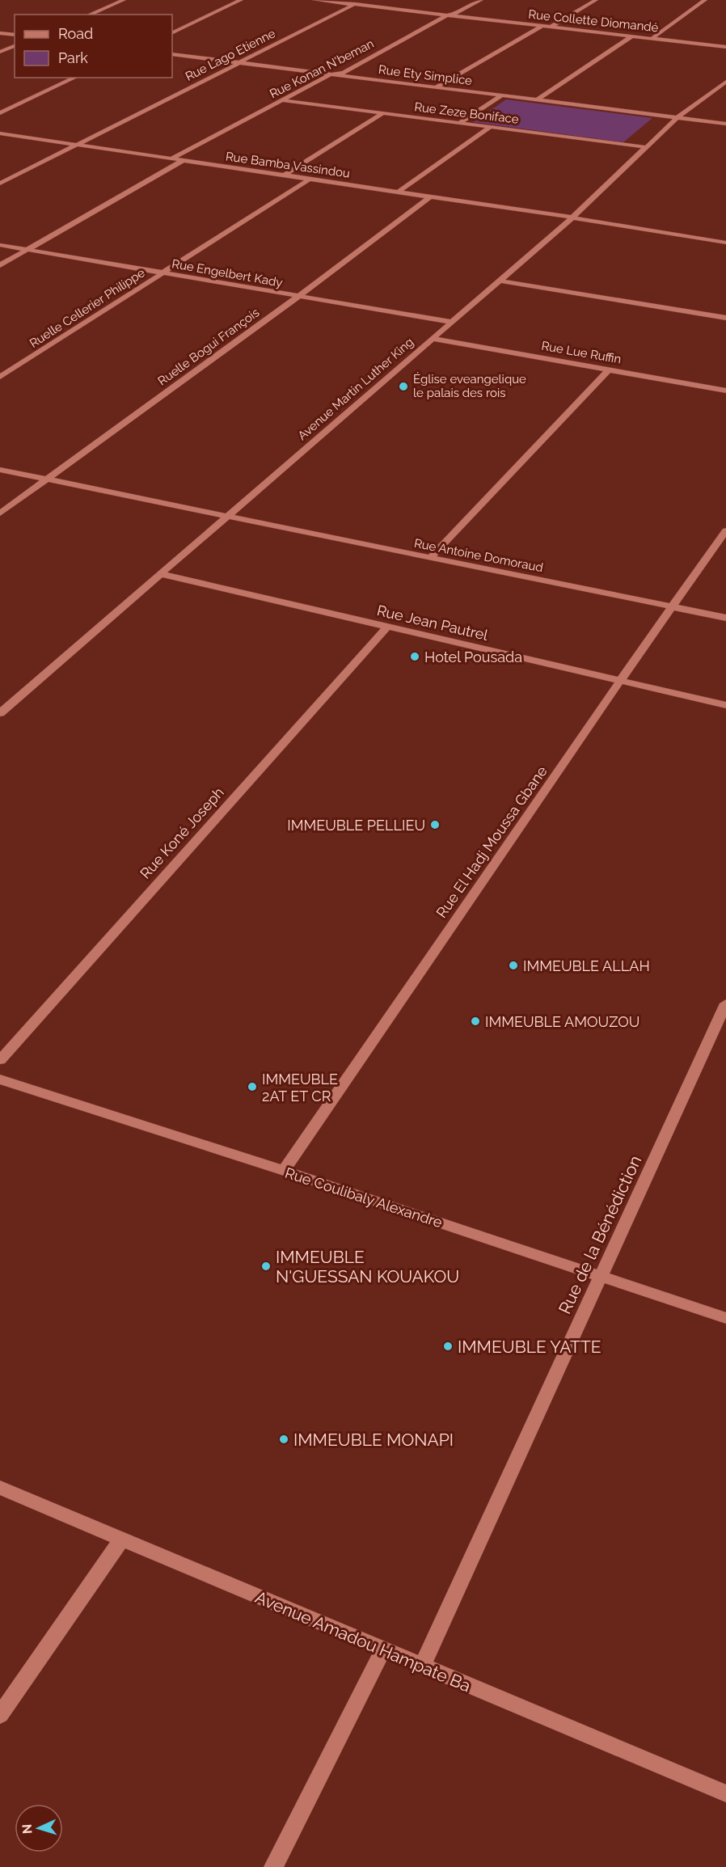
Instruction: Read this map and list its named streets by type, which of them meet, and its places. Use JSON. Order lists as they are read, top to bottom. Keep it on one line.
{"streets":{"street":["Rue Collette Diomandé","Rue Lago Etienne","Rue Konan N'beman","Rue Ety Simplice","Rue Zeze Boniface","Rue Bamba Vassindou","Rue Engelbert Kady","Ruelle Cellerier Philippe","Ruelle Bogui François","Rue Lue Ruffin","Avenue Martin Luther King","Rue Antoine Domoraud","Rue Jean Pautrel","Rue Koné Joseph","Rue El Hadj Moussa Gbane","Rue Coulibaly Alexandre","Rue de la Bénédiction","Avenue Amadou Hampate Ba"]},"crossings":[["Rue Collette Diomandé","Rue Lago Etienne"],["Rue Collette Diomandé","Rue Konan N'beman"],["Rue Lago Etienne","Rue Ety Simplice"],["Rue Lago Etienne","Rue Bamba Vassindou"],["Rue Konan N'beman","Rue Ety Simplice"],["Rue Konan N'beman","Rue Zeze Boniface"],["Rue Konan N'beman","Rue Bamba Vassindou"],["Rue Ety Simplice","Avenue Martin Luther King"],["Rue Zeze Boniface","Avenue Martin Luther King"],["Rue Bamba Vassindou","Ruelle Cellerier Philippe"],["Rue Bamba Vassindou","Ruelle Bogui François"],["Rue Bamba Vassindou","Avenue Martin Luther King"],["Rue Engelbert Kady","Ruelle Cellerier Philippe"],["Rue Engelbert Kady","Ruelle Bogui François"],["Rue Engelbert Kady","Avenue Martin Luther King"],["Ruelle Bogui François","Rue Antoine Domoraud"],["Rue Lue Ruffin","Avenue Martin Luther King"],["Avenue Martin Luther King","Rue Antoine Domoraud"],["Avenue Martin Luther King","Rue Jean Pautrel"],["Rue Antoine Domoraud","Rue El Hadj Moussa Gbane"],["Rue Jean Pautrel","Rue Koné Joseph"],["Rue Jean Pautrel","Rue El Hadj Moussa Gbane"],["Rue El Hadj Moussa Gbane","Rue Coulibaly Alexandre"],["Rue Coulibaly Alexandre","Rue de la Bénédiction"],["Rue de la Bénédiction","Avenue Amadou Hampate Ba"]],"places":["Église eveangelique le palais des rois","Hotel Pousada","IMMEUBLE PELLIEU","IMMEUBLE ALLAH","IMMEUBLE AMOUZOU","IMMEUBLE 2AT ET CR","IMMEUBLE N'GUESSAN KOUAKOU","IMMEUBLE YATTE","IMMEUBLE MONAPI"],"legend":["Road","Park"],"north":"left"}
